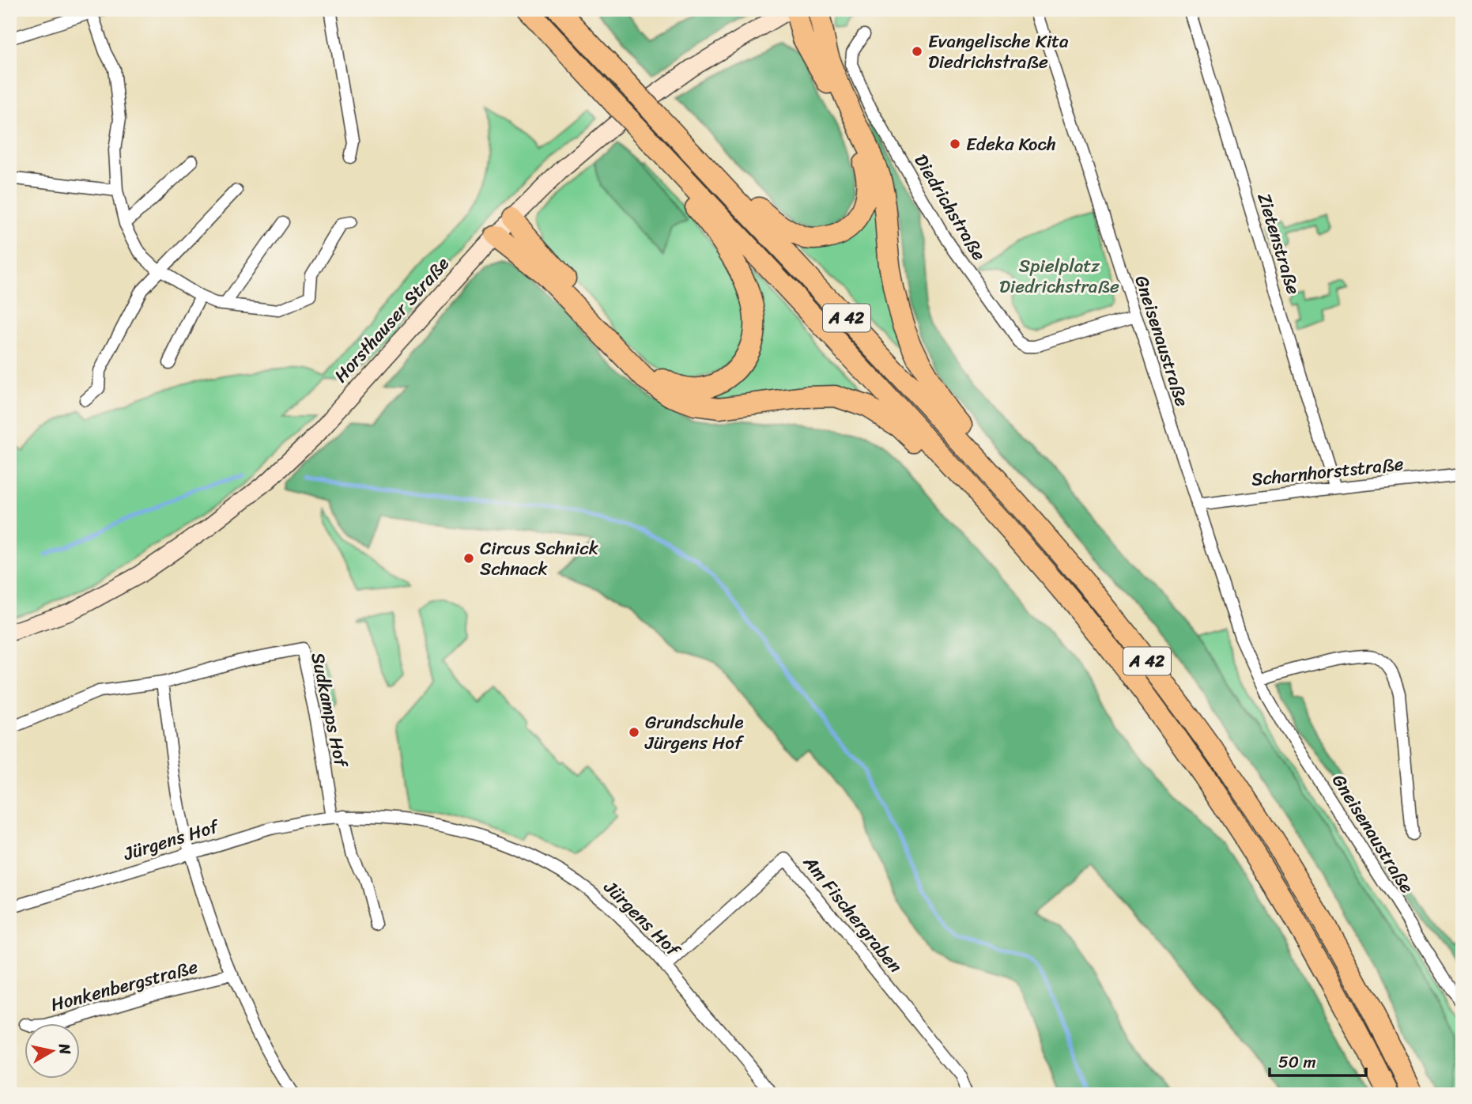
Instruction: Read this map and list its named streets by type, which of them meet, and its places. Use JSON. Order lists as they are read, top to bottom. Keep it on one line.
{"streets":{"highway":["A 42"],"main road":["Horsthauser Straße"],"street":["Diedrichstraße","Zietenstraße","Gneisenaustraße","Scharnhorststraße","Sudkamps Hof","Jürgens Hof","Am Fischergraben","Honkenbergstraße"]},"crossings":[["Diedrichstraße","Gneisenaustraße"],["Zietenstraße","Scharnhorststraße"],["Gneisenaustraße","Scharnhorststraße"],["Sudkamps Hof","Jürgens Hof"],["Jürgens Hof","Am Fischergraben"]],"parks":["Spielplatz Diedrichstraße"],"places":["Evangelische Kita Diedrichstraße","Edeka Koch","Circus Schnick Schnack","Grundschule Jürgens Hof"],"scale_bar":"50 m","north":"right"}
